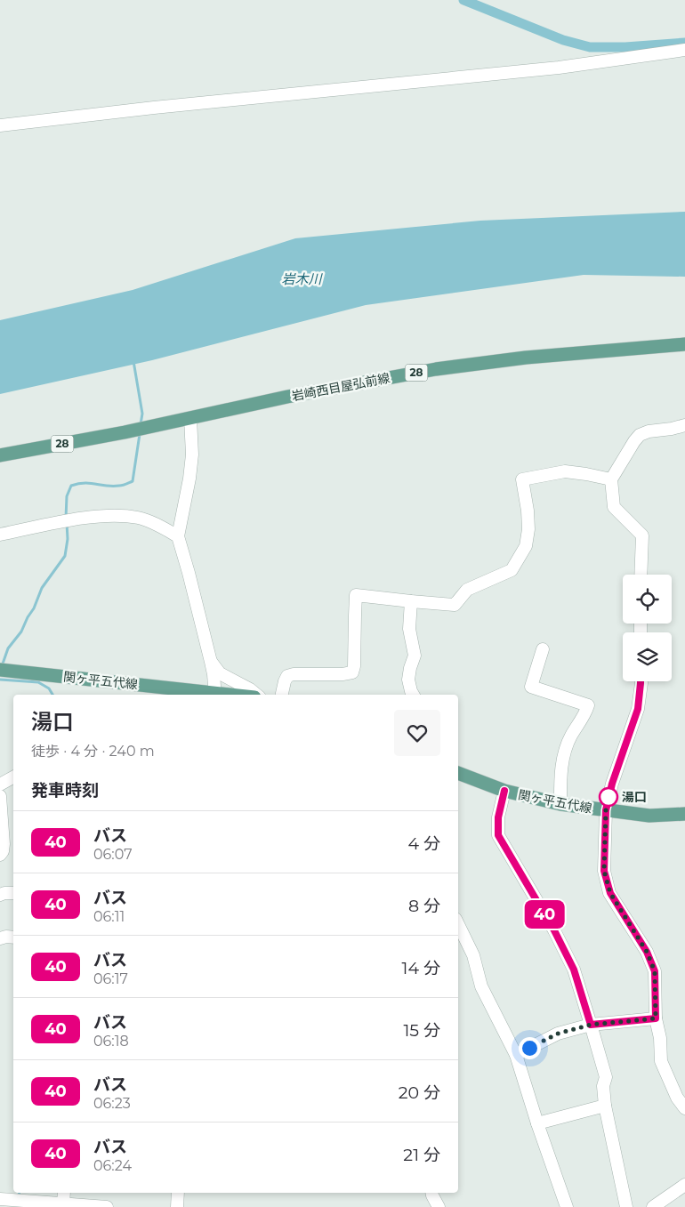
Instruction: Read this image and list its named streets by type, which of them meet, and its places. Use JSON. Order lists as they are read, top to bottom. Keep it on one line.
{"streets":{"main road":["28","岩崎西目屋弘前線","関ヶ平五代線"]},"water":["岩木川"],"places":["湯口"],"lines":["bus line 40"],"page":{"on_map":"40","heading":[["湯口","徒歩 · 4 分 · 240 m"],"発車時刻"],"list":[{"mark":"40","name":"バス","note":"06:07","value":"4 分"},{"mark":"40","name":"バス","note":"06:11","value":"8 分"},{"mark":"40","name":"バス","note":"06:17","value":"14 分"},{"mark":"40","name":"バス","note":"06:18","value":"15 分"},{"mark":"40","name":"バス","note":"06:23","value":"20 分"},{"mark":"40","name":"バス","note":"06:24","value":"21 分"}]}}
